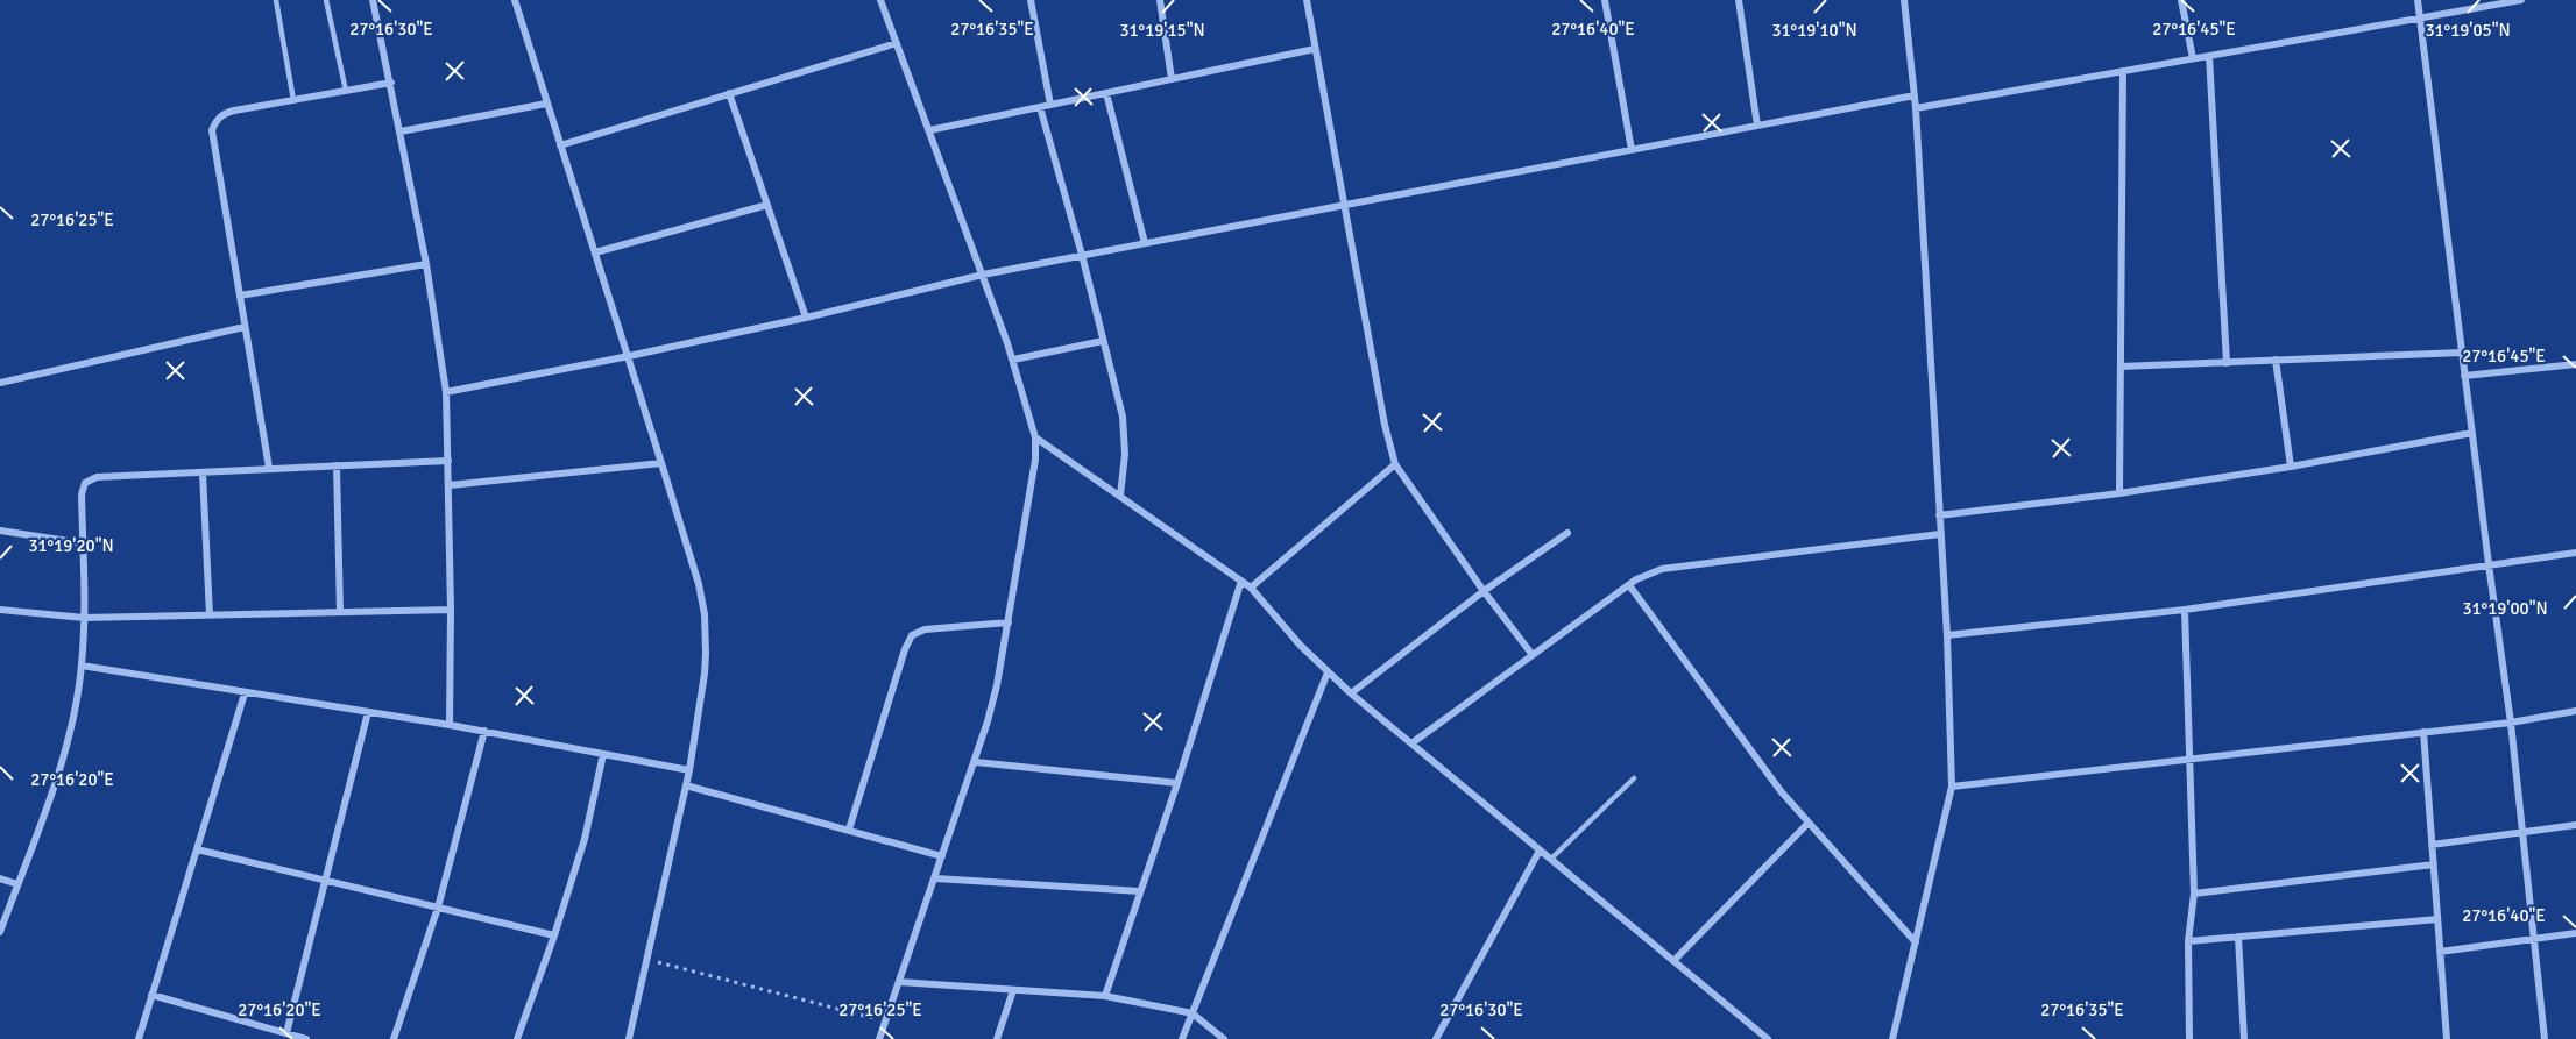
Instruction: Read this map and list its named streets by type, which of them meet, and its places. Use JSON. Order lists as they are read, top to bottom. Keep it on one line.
{"coordinates":["27°16'30\"E","27°16'35\"E","27°16'40\"E","27°16'45\"E","31°19'15\"N","31°19'10\"N","31°19'05\"N","27°16'25\"E","31°19'20\"N","31°19'00\"N","27°16'20\"E"]}
